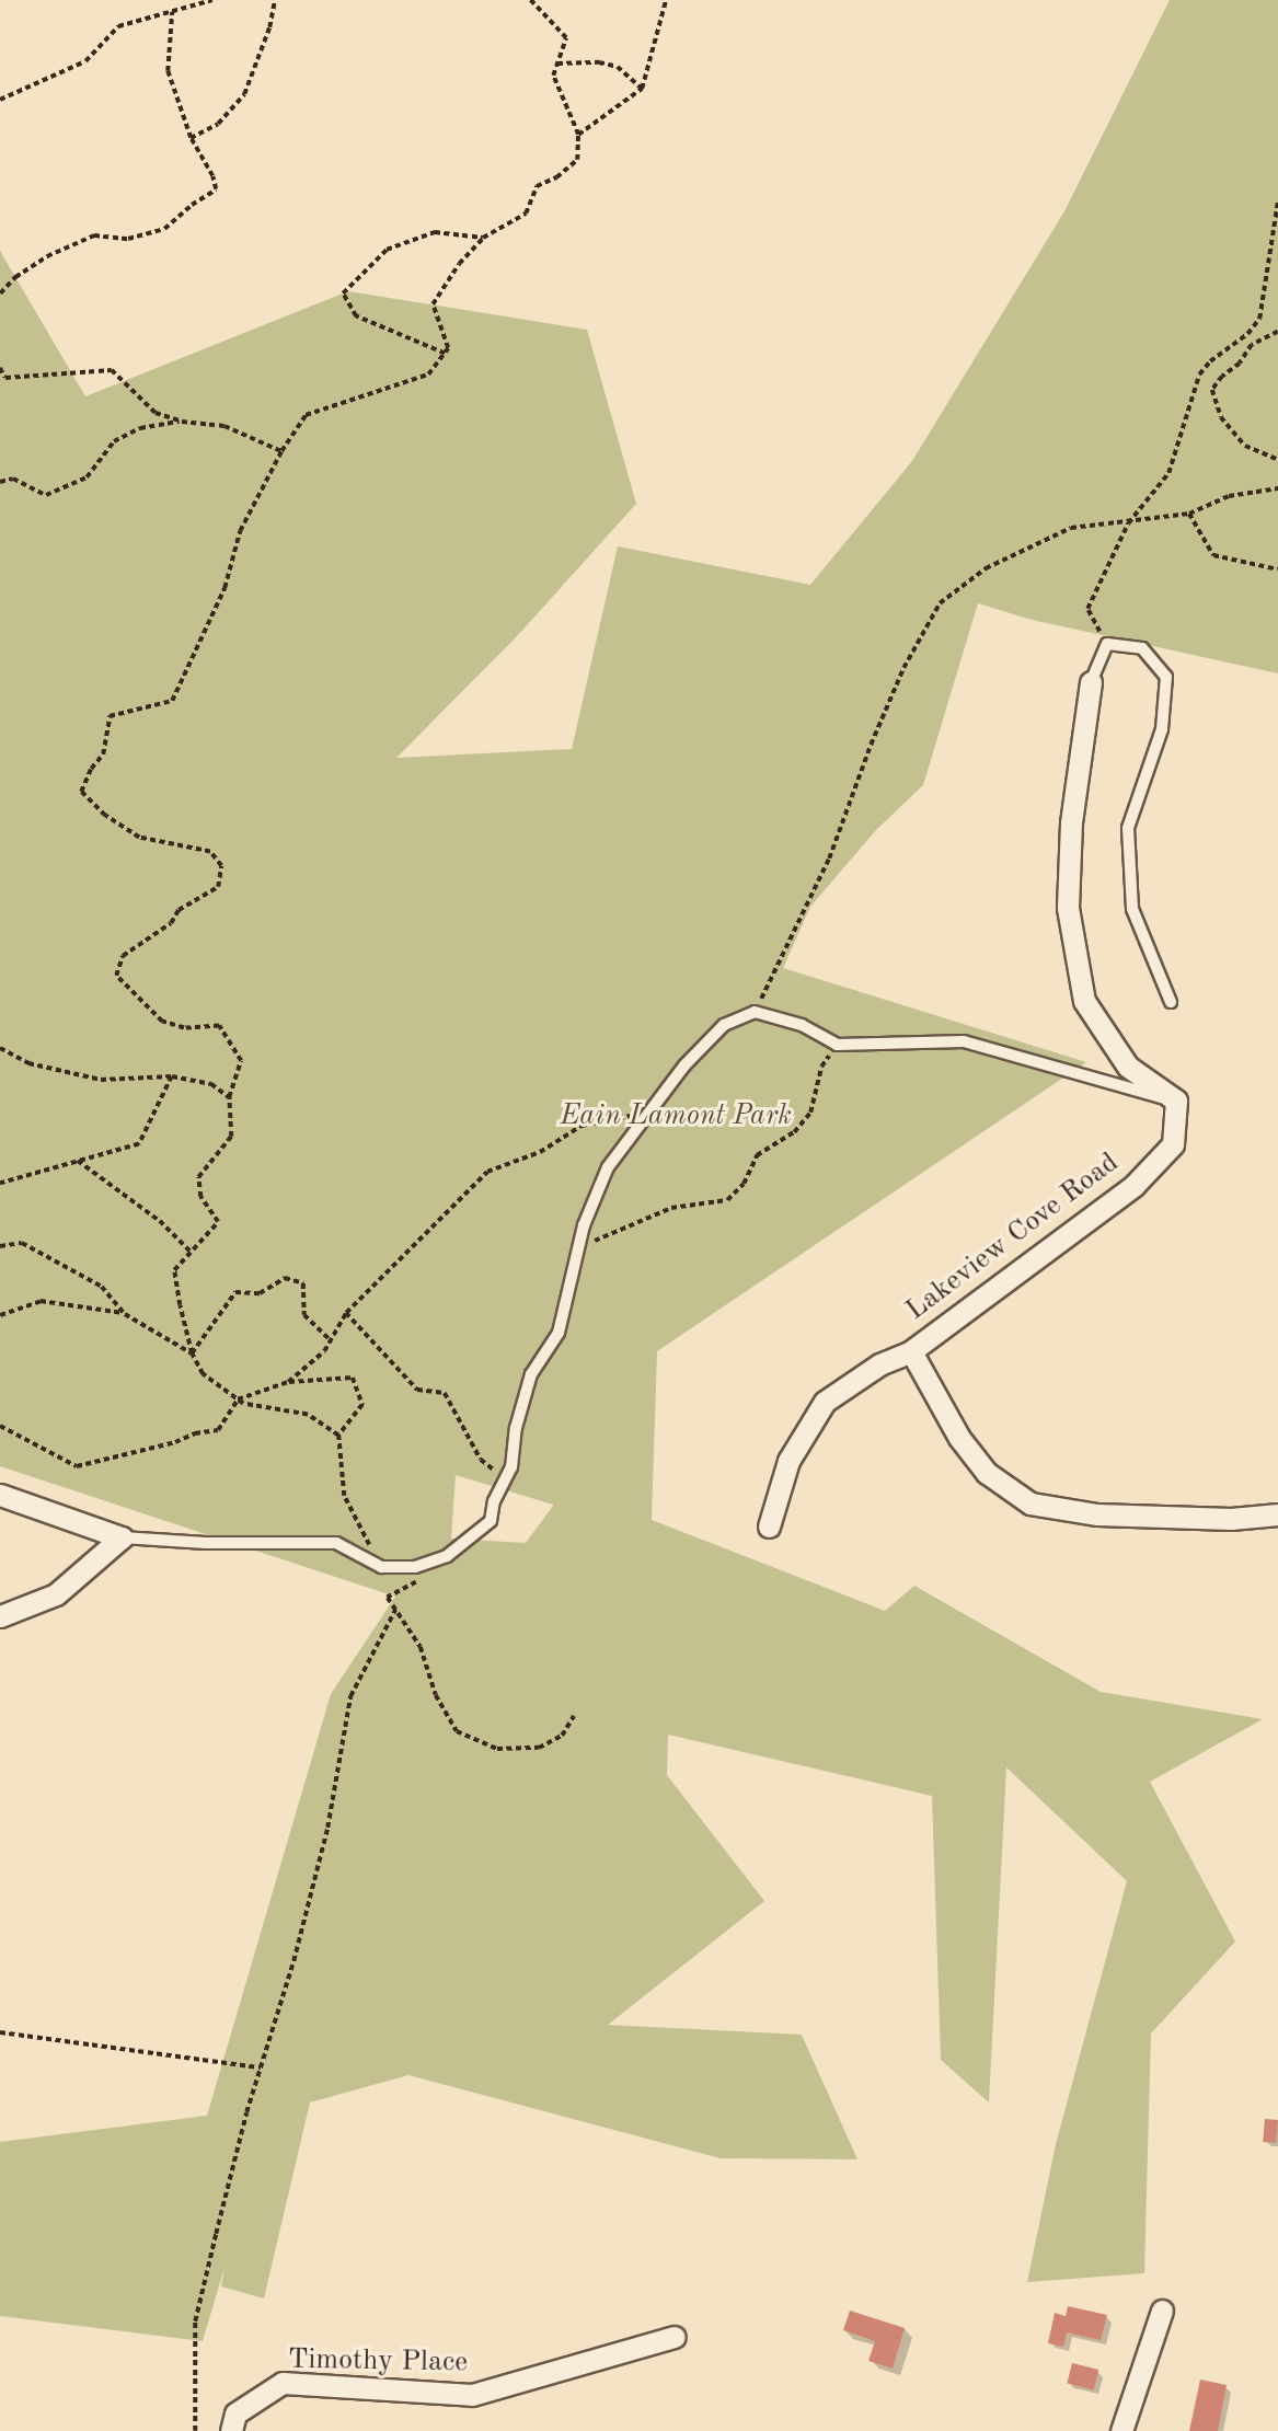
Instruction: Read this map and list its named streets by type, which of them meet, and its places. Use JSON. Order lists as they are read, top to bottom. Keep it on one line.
{"streets":{"street":["Lakeview Cove Road","Timothy Place"]},"parks":["Eain Lamont Park"]}
